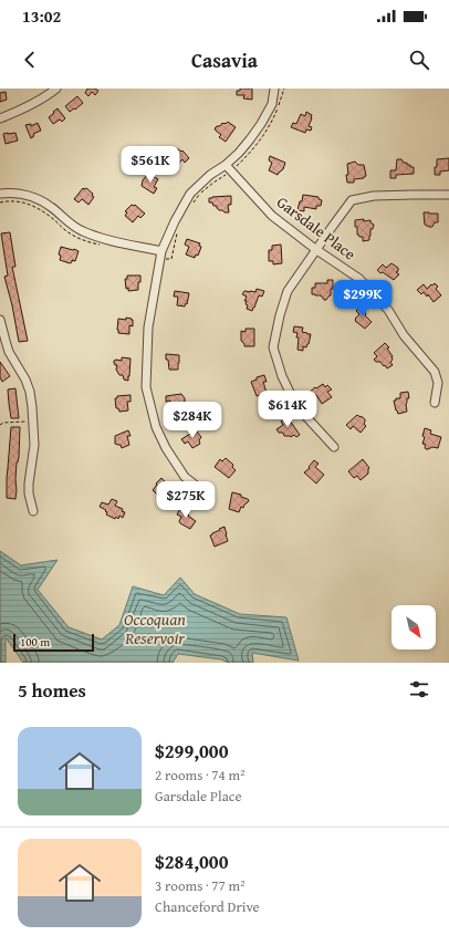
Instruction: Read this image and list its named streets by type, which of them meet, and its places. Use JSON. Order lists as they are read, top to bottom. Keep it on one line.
{"streets":{"street":["Garsdale Place"]},"water":["Occoquan Reservoir"],"scale_bar":"100 m","north":"bottom right","page":{"status":"13:02","header":"Casavia","price":["$561K","$299K","$614K","$284K","$275K"],"scale":"100 m","heading":"5 homes","list":[{"name":"$299,000","note":"2 rooms · 74 m² · Garsdale Place"},{"name":"$284,000","note":"3 rooms · 77 m² · Chanceford Drive"}]}}
